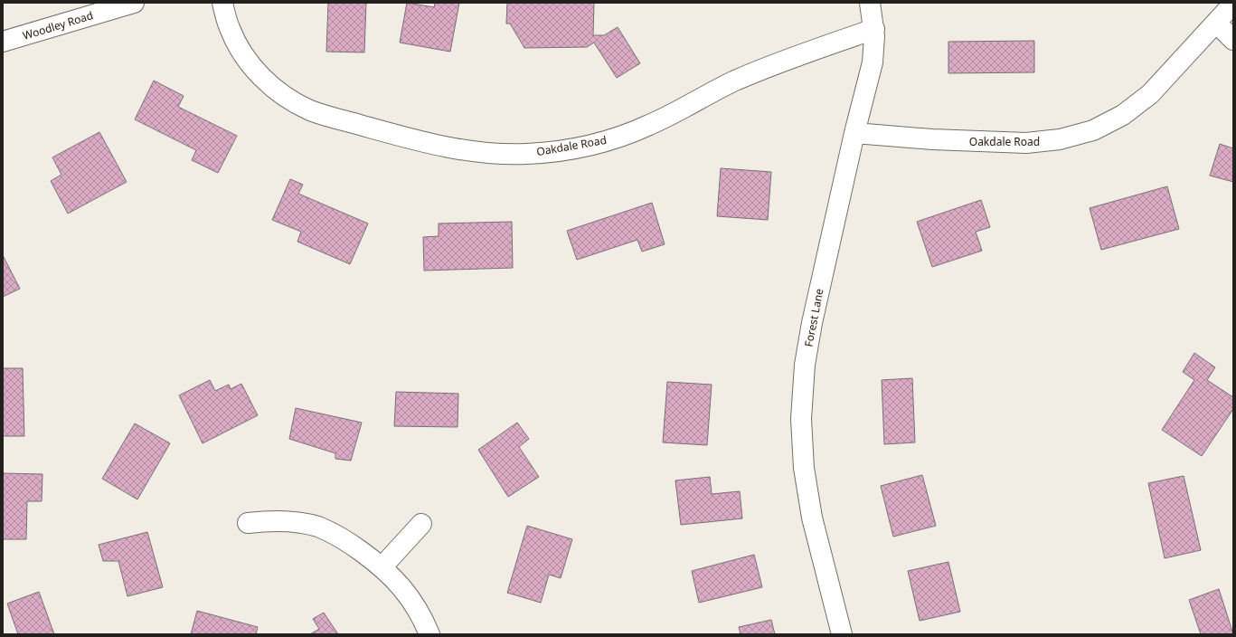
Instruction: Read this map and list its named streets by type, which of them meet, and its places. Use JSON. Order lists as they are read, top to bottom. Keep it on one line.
{"streets":{"street":["Woodley Road","Oakdale Road","Forest Lane"]},"crossings":[["Oakdale Road","Forest Lane"]]}
